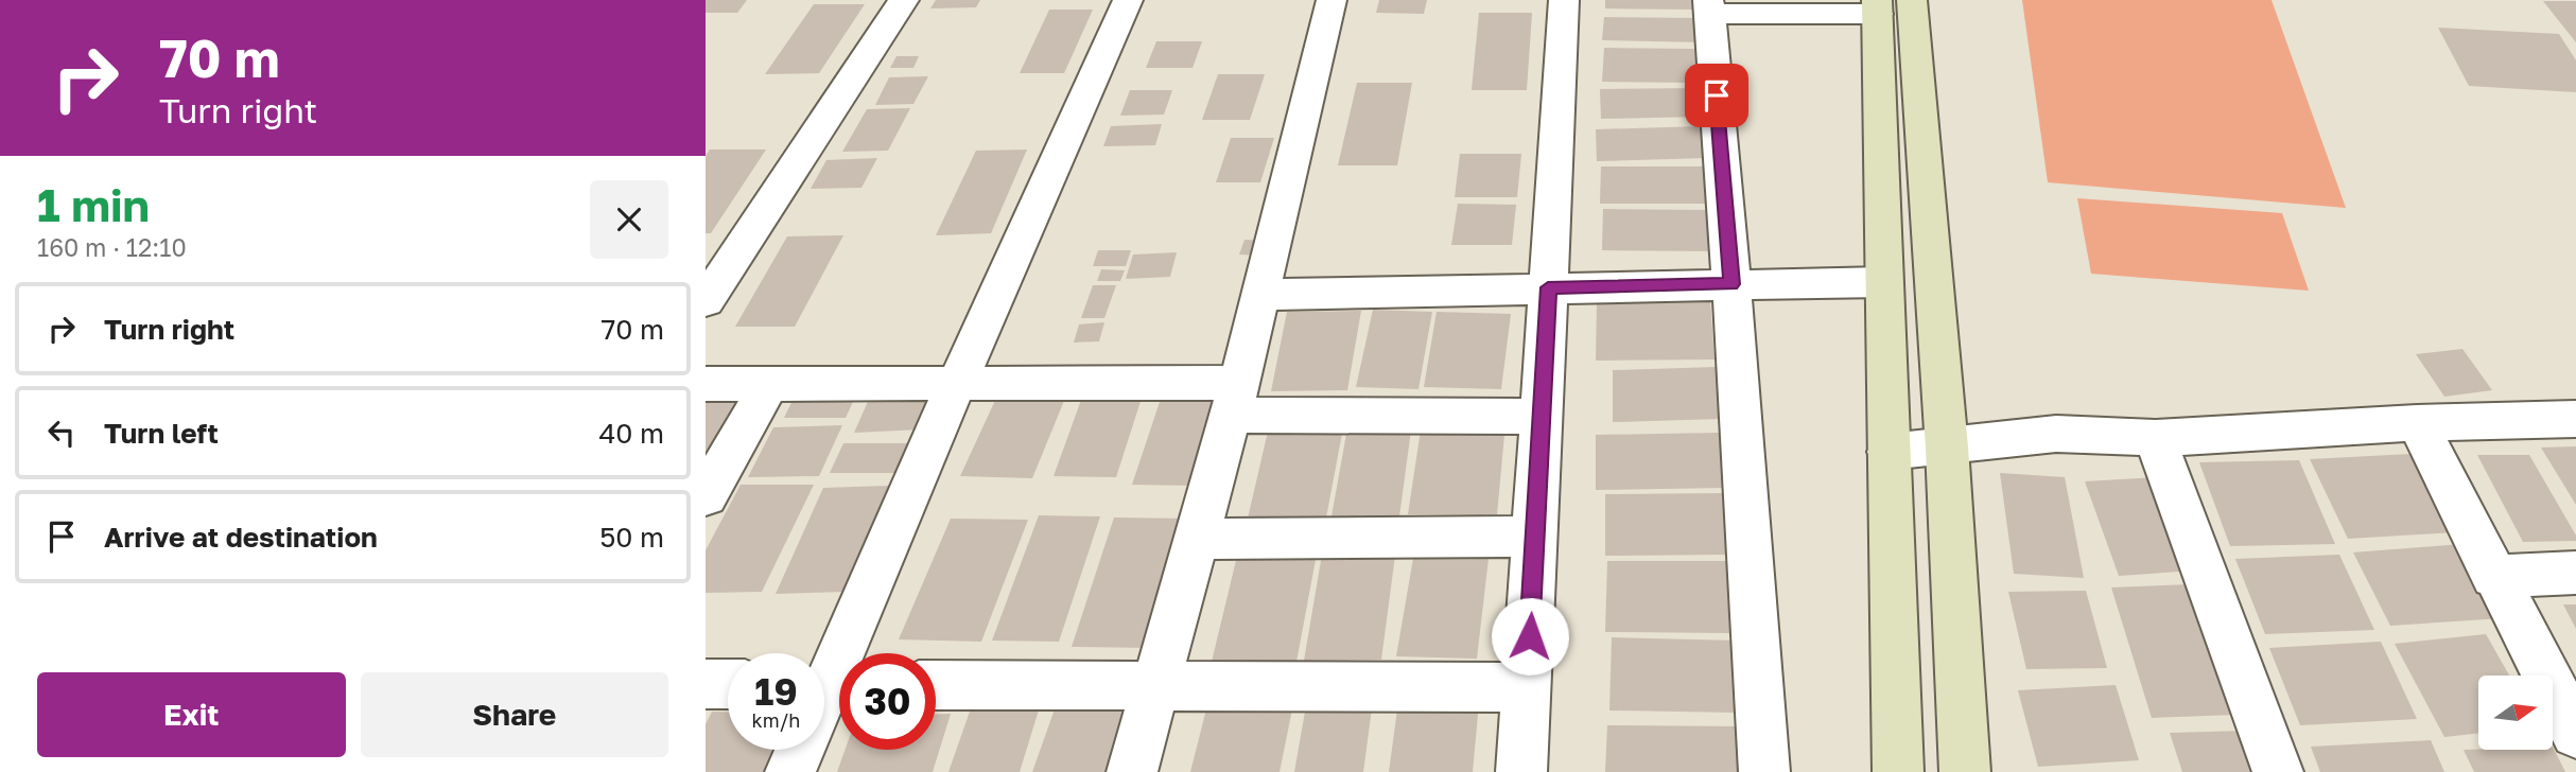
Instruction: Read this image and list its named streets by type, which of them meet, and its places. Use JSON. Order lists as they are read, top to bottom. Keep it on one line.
{"north":"right","page":{"turn":["70 m","Turn right"],"heading":["1 min","160 m · 12:10"],"list":[{"name":"Turn right","value":"70 m"},{"name":"Turn left","value":"40 m"},{"name":"Arrive at destination","value":"50 m"}],"speed":"19 km/h","limit":"30","buttons":["Exit","Share"]}}
